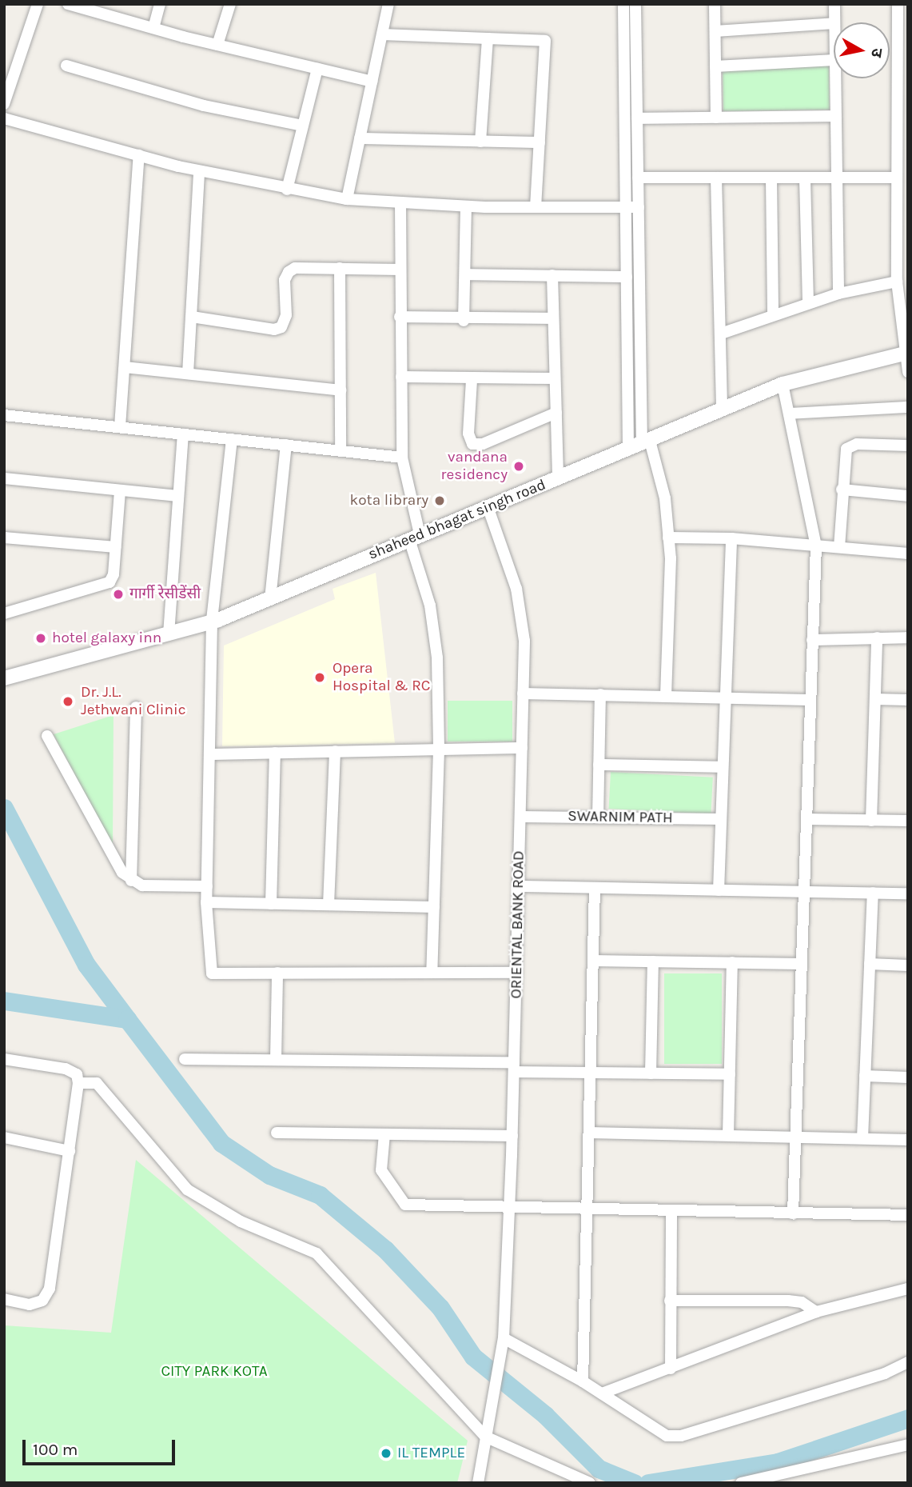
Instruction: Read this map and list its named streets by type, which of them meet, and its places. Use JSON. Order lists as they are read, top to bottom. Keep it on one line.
{"streets":{"street":["shaheed bhagat singh road","SWARNIM PATH","ORIENTAL BANK ROAD"]},"crossings":[["shaheed bhagat singh road","ORIENTAL BANK ROAD"],["SWARNIM PATH","ORIENTAL BANK ROAD"]],"parks":["CITY PARK KOTA"],"places":["vandana residency","kota library","गार्गी रेसीडेंसी","hotel galaxy inn","Opera Hospital & RC","Dr. J.L. Jethwani Clinic","IL TEMPLE"],"scale_bar":"100 m","north":"right"}
